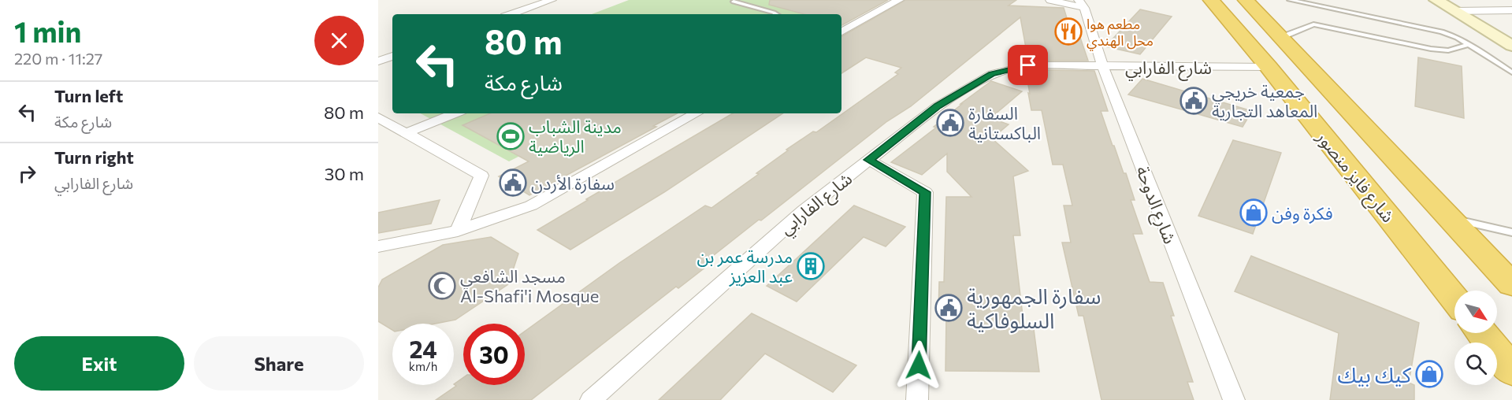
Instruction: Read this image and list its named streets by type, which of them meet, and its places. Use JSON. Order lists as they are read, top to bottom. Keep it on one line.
{"streets":{"highway":["شارع فايز منصور"],"street":["شارع الفارابي","شارع الدوحة"]},"crossings":[["شارع الفارابي","شارع فايز منصور"],["شارع الفارابي","شارع الدوحة"]],"places":{"restaurant":["مطعم هوا محل الهندي"],"public building":["جمعية خريجي المعاهد التجارية","السفارة الباكستانية","سفارة الأردن","سفارة الجمهورية السلوفاكية"],"sports":["مدينة الشباب الرياضية"],"shop":["فكرة وفن","كيك بيك"],"building":["مدرسة عمر بن عبد العزيز"],"mosque":["مسجد الشافعي Al-Shafi'i Mosque"]},"north":"bottom right","page":{"heading":["1 min","220 m · 11:27"],"turn":["80 m","شارع مكة"],"list":[{"name":"Turn left","note":"شارع مكة","value":"80 m"},{"name":"Turn right","note":"شارع الفارابي","value":"30 m"}],"speed":"24 km/h","limit":"30","buttons":["Exit","Share"]}}
